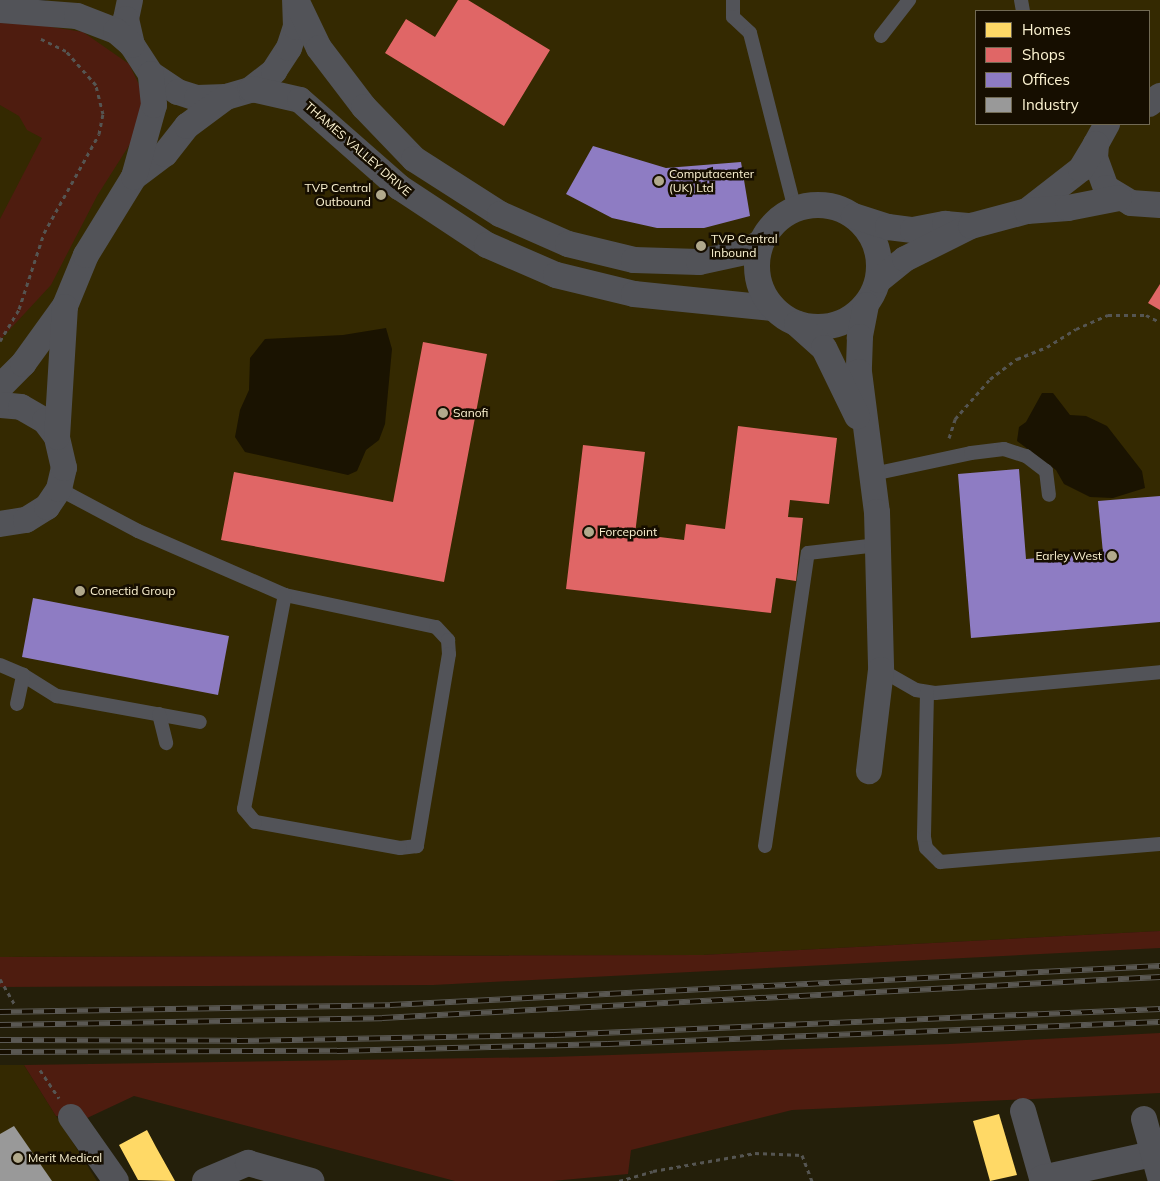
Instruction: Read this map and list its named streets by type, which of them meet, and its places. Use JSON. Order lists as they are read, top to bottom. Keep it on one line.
{"streets":{"street":["THAMES VALLEY DRIVE"]},"places":["Computacenter (UK) Ltd","TVP Central Outbound","TVP Central Inbound","Sanofi","Forcepoint","Earley West","Conectid Group","Merit Medical"],"legend":["Homes","Shops","Offices","Industry"]}
